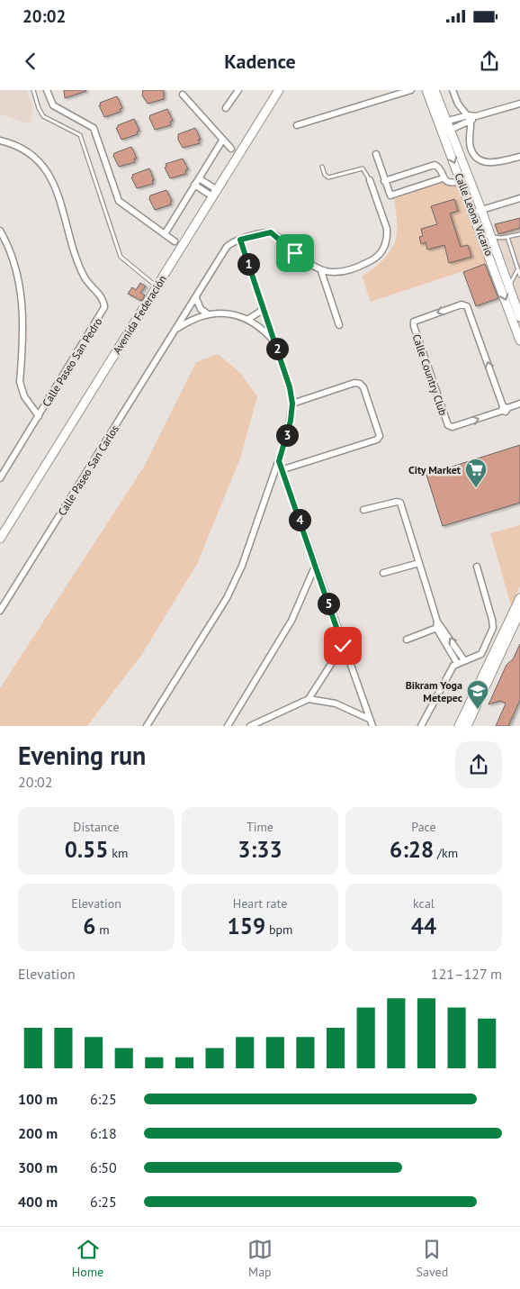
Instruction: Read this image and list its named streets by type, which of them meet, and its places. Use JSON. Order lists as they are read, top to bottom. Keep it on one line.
{"streets":{"main road":["Calle Leona Vicario","Avenida Federación"],"street":["Calle Paseo San Pedro","Calle Country Club","Calle Paseo San Carlos"]},"places":{"supermarket":["City Market"],"school or university":["Bikram Yoga Metepec"]},"page":{"status":"20:02","header":"Kadence","pins":["1","2","3","4","5"],"heading":["Evening run","20:02"],"stats":[["Distance","0.55 km"],["Time","3:33"],["Pace","6:28 /km"],["Elevation","6 m"],["Heart rate","159 bpm"],["kcal","44"]],"chart":["Elevation","121–127 m"],"list":[{"name":"100 m","note":"6:25"},{"name":"200 m","note":"6:18"},{"name":"300 m","note":"6:50"},{"name":"400 m","note":"6:25"}],"tabs":["Home","Map","Saved"]}}
